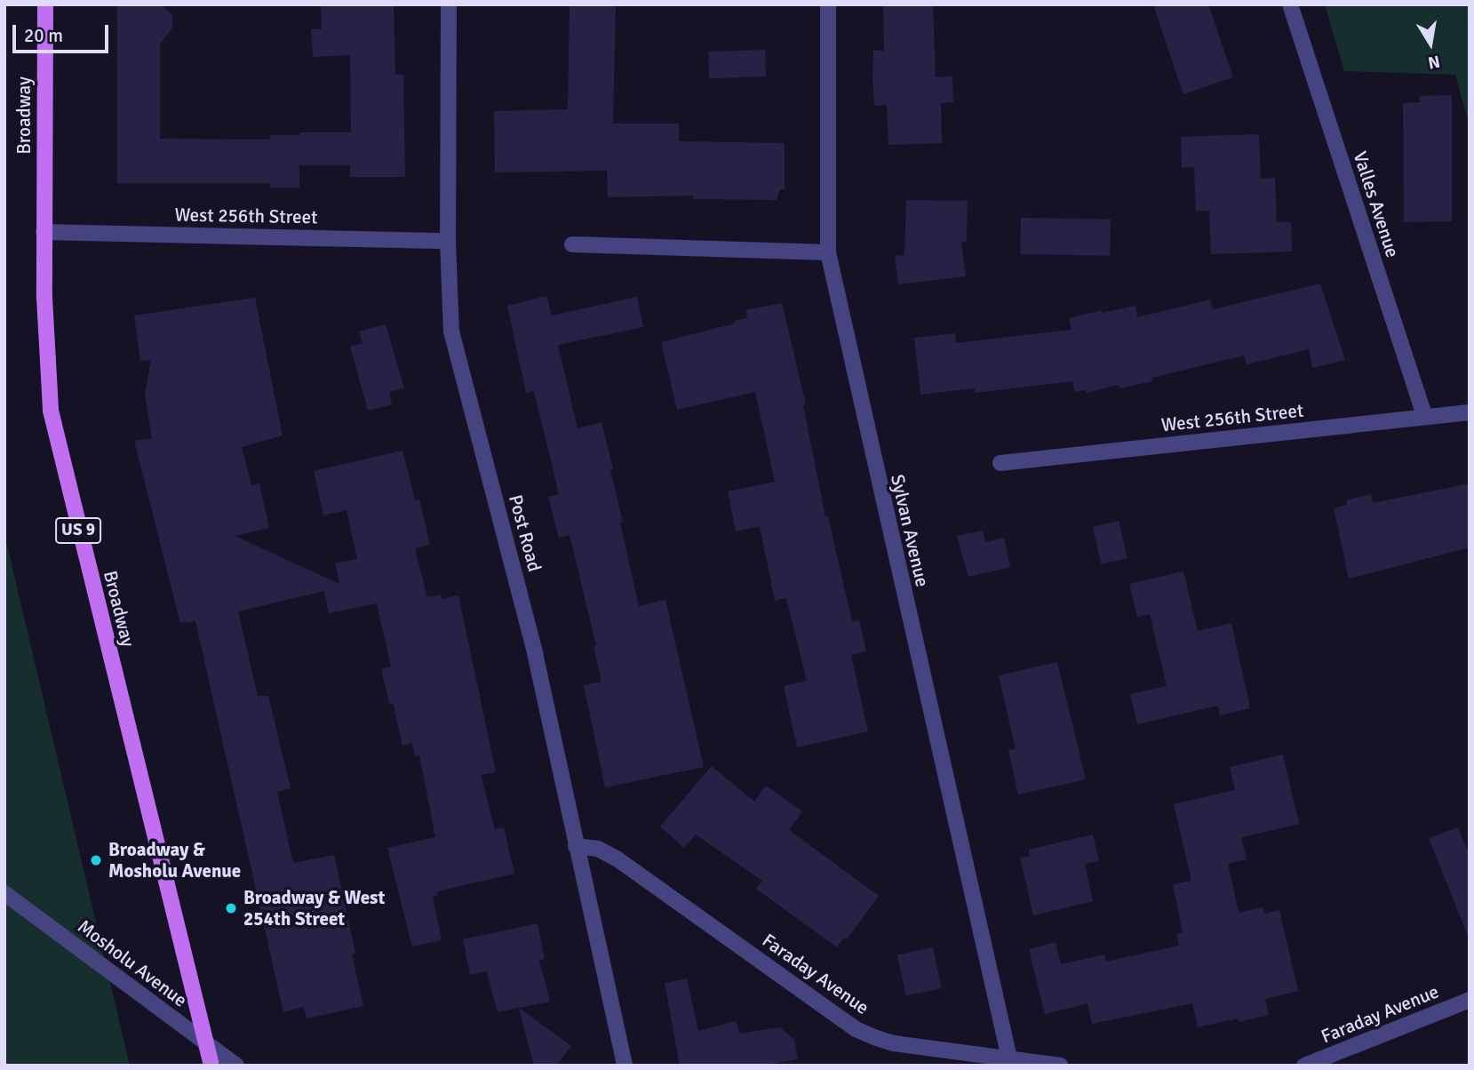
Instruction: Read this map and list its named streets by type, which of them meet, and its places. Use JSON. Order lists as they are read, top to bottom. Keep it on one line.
{"streets":{"main road":["Broadway","US 9"],"street":["Valles Avenue","West 256th Street","Sylvan Avenue","Post Road","Mosholu Avenue","Faraday Avenue"]},"crossings":[["Broadway","West 256th Street"],["Broadway","Mosholu Avenue"],["Valles Avenue","West 256th Street"],["West 256th Street","Post Road"],["Sylvan Avenue","Faraday Avenue"],["Post Road","Faraday Avenue"]],"places":["Broadway & Mosholu Avenue","Broadway & West 254th Street"],"scale_bar":"20 m","north":"bottom"}
